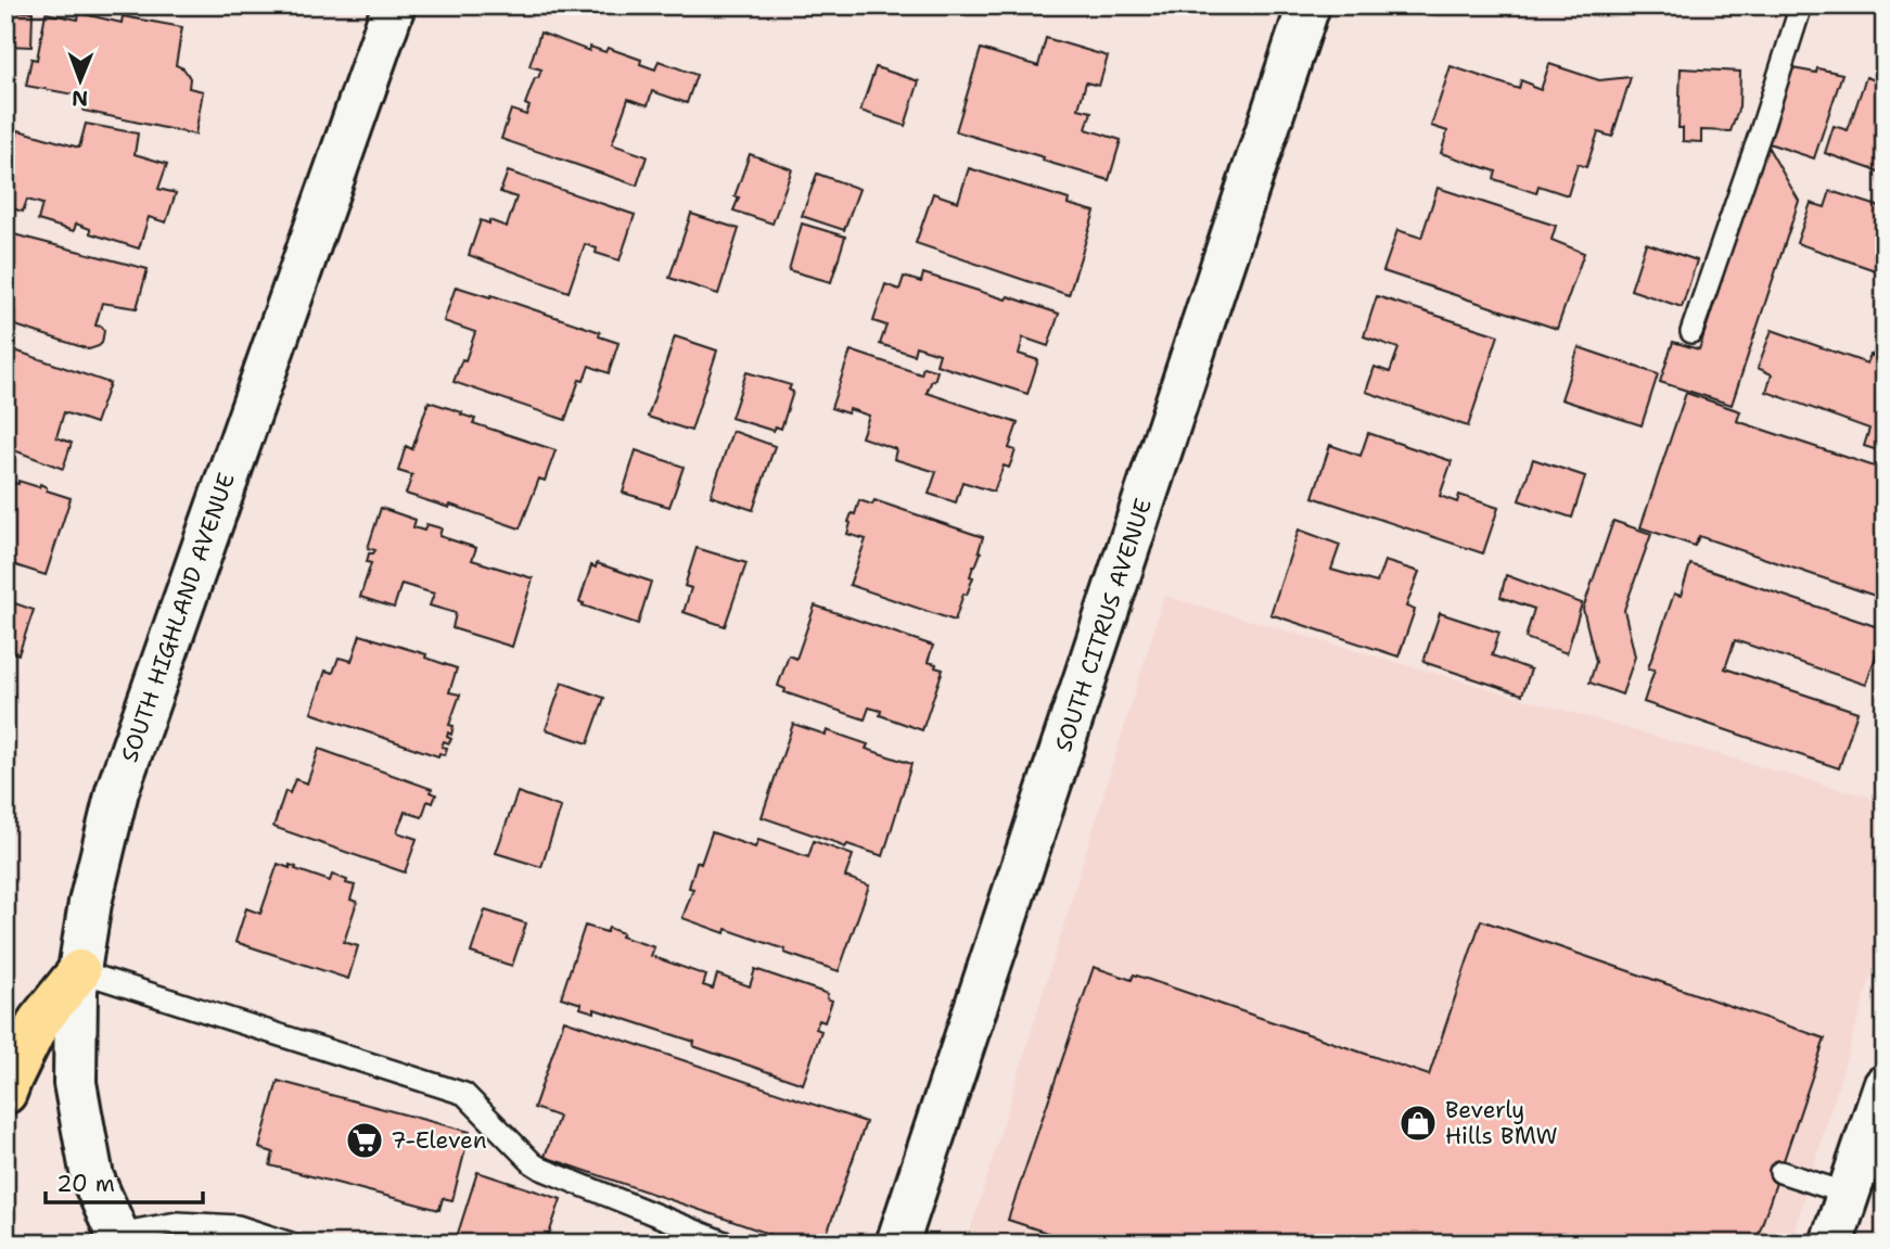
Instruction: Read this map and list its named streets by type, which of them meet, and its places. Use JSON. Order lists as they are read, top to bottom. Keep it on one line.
{"streets":{"street":["SOUTH HIGHLAND AVENUE","SOUTH CITRUS AVENUE"]},"places":{"shop":["Beverly Hills BMW"],"supermarket":["7-Eleven"]},"scale_bar":"20 m","north":"bottom"}
